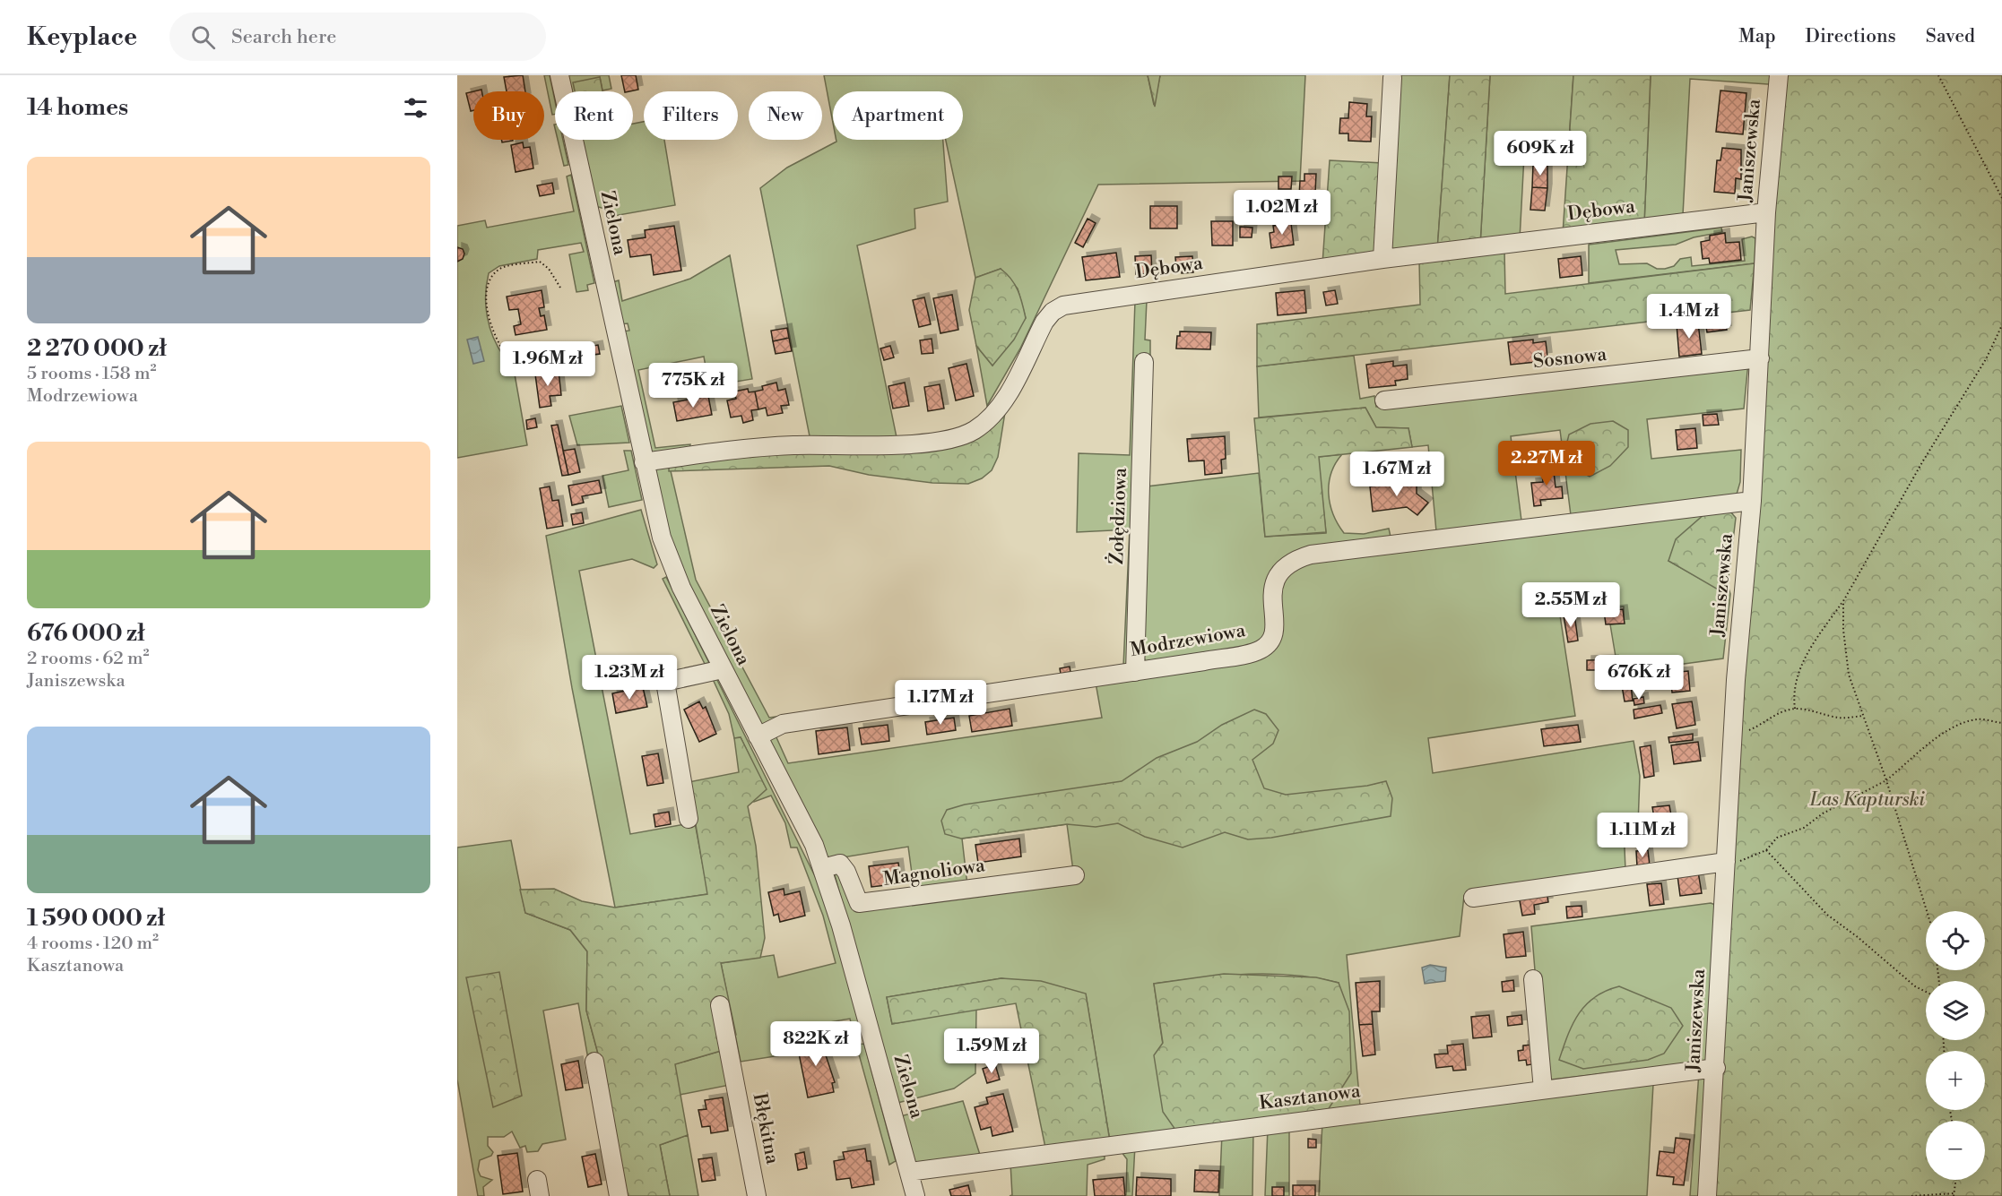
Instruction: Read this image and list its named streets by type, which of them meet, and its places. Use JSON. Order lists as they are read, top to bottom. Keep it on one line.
{"streets":{"street":["Janiszewska","Dębowa","Zielona","Sosnowa","Żołędziowa","Modrzewiowa","Magnoliowa","Kasztanowa","Błękitna"]},"crossings":[["Janiszewska","Dębowa"],["Janiszewska","Sosnowa"],["Janiszewska","Modrzewiowa"],["Janiszewska","Kasztanowa"],["Dębowa","Zielona"],["Zielona","Modrzewiowa"],["Zielona","Magnoliowa"],["Zielona","Kasztanowa"],["Żołędziowa","Modrzewiowa"]],"parks":["Las Kapturski"],"page":{"header":"Keyplace","search":"Search here","nav":["Map","Directions","Saved"],"heading":"14 homes","chip":["Buy","Rent","Filters","New","Apartment"],"price":["609K zł","1.02M zł","1.4M zł","1.96M zł","775K zł","2.27M zł","1.67M zł","2.55M zł","1.23M zł","676K zł","1.17M zł","1.11M zł","822K zł","1.59M zł"],"list":[{"name":"2 270 000 zł","note":"5 rooms · 158 m² · Modrzewiowa"},{"name":"676 000 zł","note":"2 rooms · 62 m² · Janiszewska"},{"name":"1 590 000 zł","note":"4 rooms · 120 m² · Kasztanowa"}],"map_buttons":["+","−"]}}
